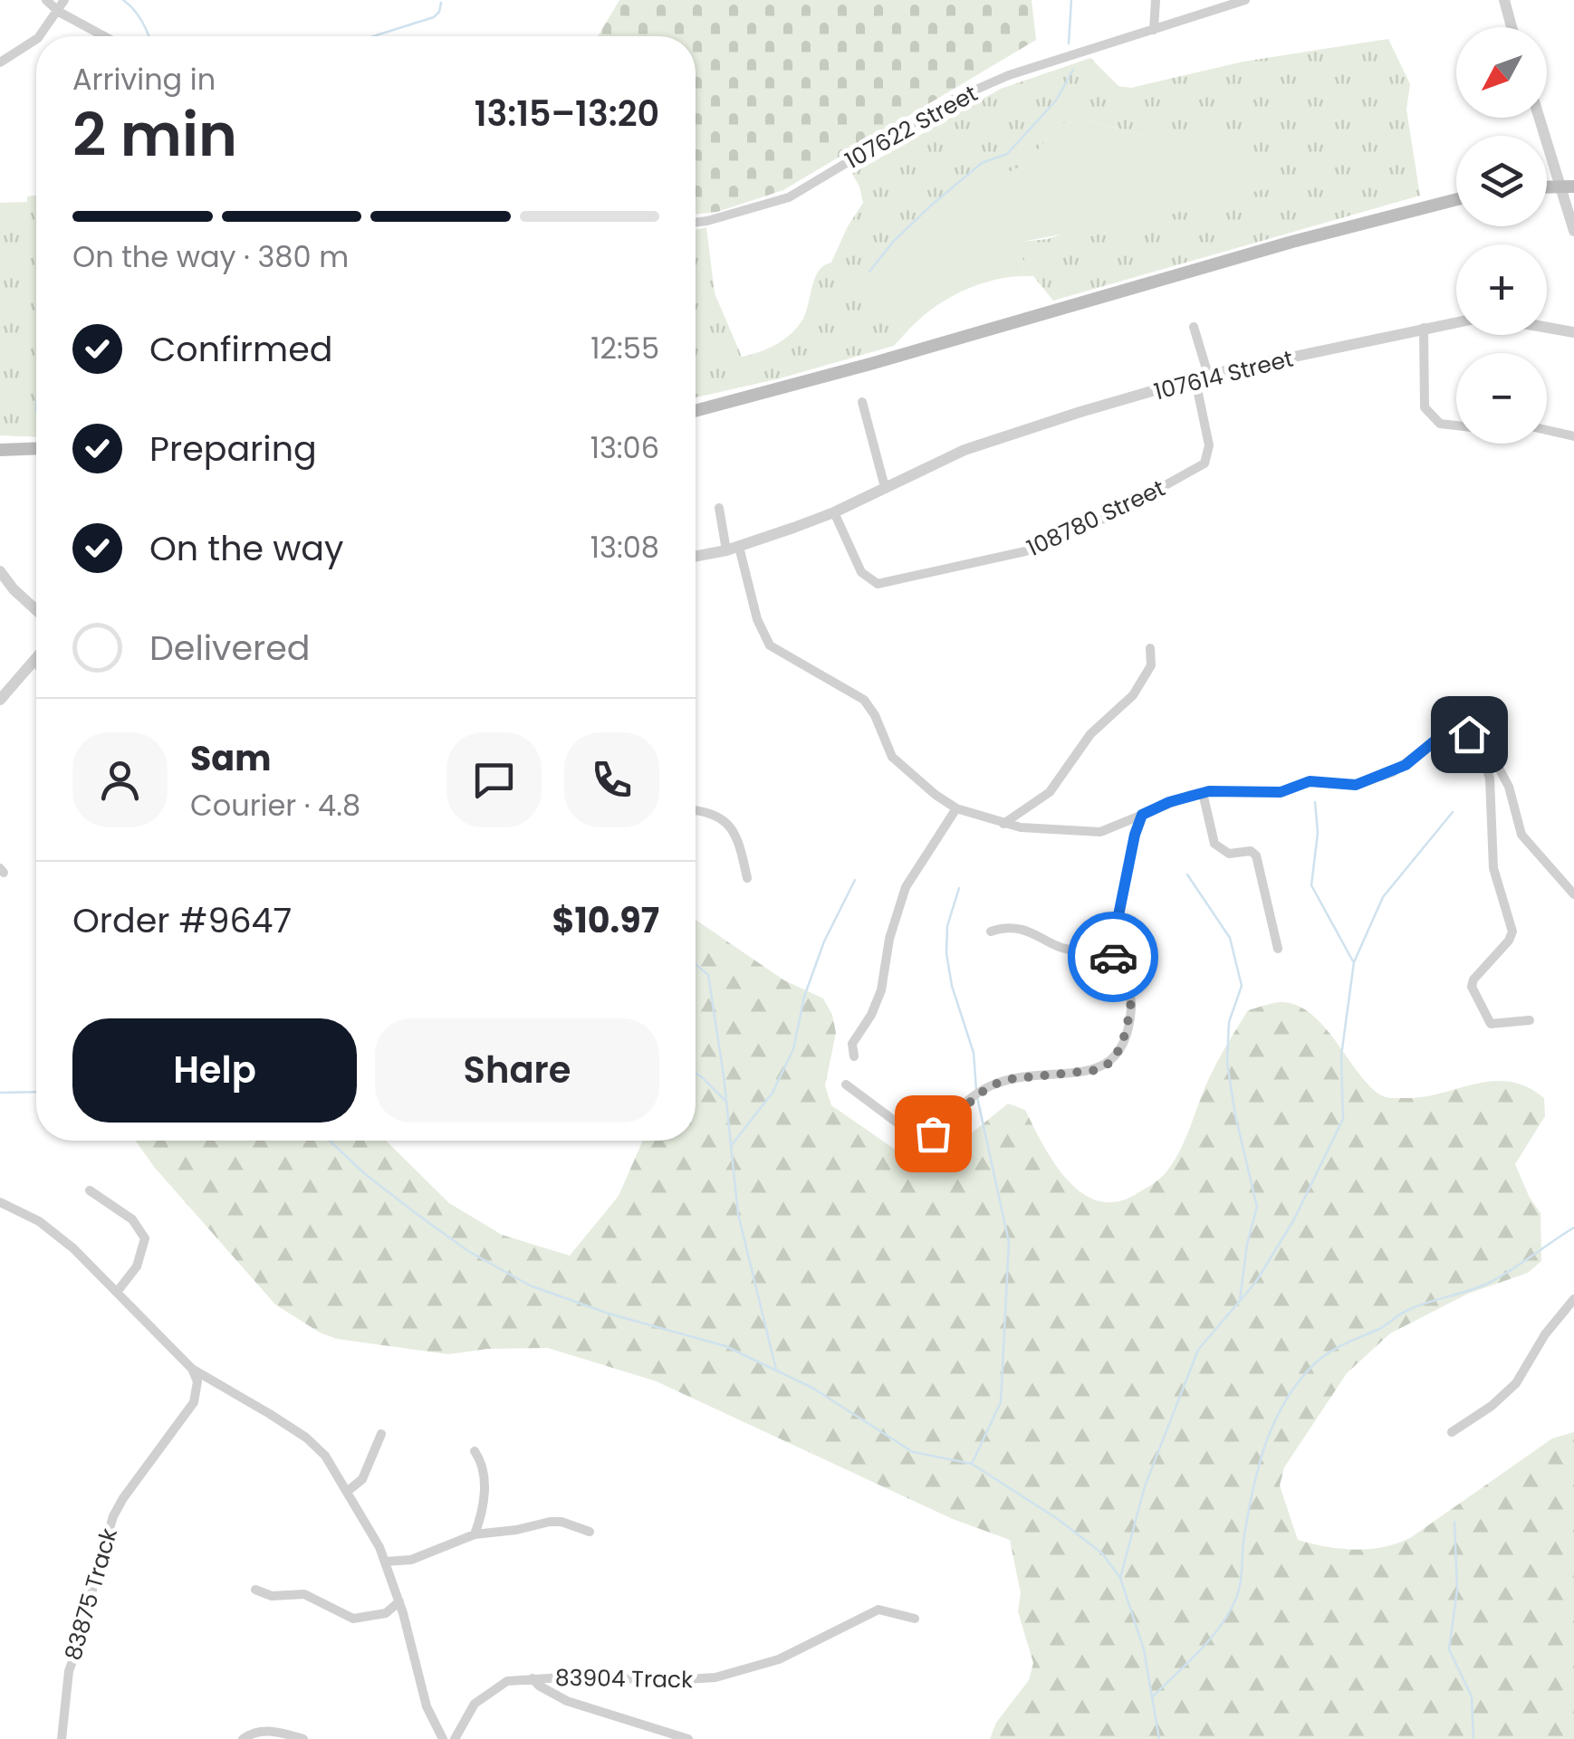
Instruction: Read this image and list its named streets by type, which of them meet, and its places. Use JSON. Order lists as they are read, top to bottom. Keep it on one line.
{"streets":{"street":["107622 Street","107614 Street","108780 Street","83875 Track","83904 Track"]},"crossings":[["107614 Street","108780 Street"]],"north":"bottom left","page":{"map_buttons":["+","−"],"heading":["2 min","Arriving in","13:15–13:20"],"panel":["Sam","Courier · 4.8","Order #9647","$10.97"],"bar":"On the way · 380 m","list":[["Confirmed","12:55"],["Preparing","13:06"],["On the way","13:08"],"Delivered"],"buttons":["Help","Share"]}}
